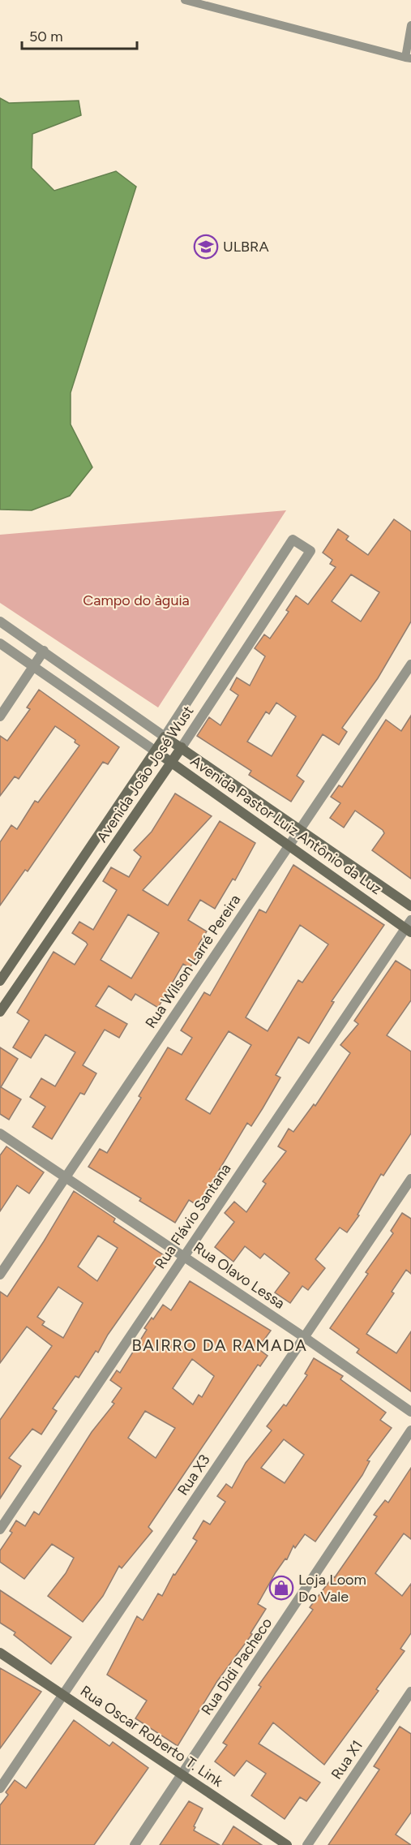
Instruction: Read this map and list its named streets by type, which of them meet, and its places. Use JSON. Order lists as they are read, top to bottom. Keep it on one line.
{"streets":{"street":["Avenida João José Wust","Avenida Pastor Luiz Antônio da Luz","Rua Wilson Larré Pereira","Rua Flávio Santana","Rua Olavo Lessa","Rua X3","Rua Didi Pacheco","Rua Oscar Roberto T. Link","Rua X1"]},"crossings":[["Avenida João José Wust","Avenida Pastor Luiz Antônio da Luz"],["Avenida Pastor Luiz Antônio da Luz","Rua Wilson Larré Pereira"],["Avenida Pastor Luiz Antônio da Luz","Rua Flávio Santana"],["Rua Wilson Larré Pereira","Rua Olavo Lessa"],["Rua Flávio Santana","Rua Olavo Lessa"],["Rua Olavo Lessa","Rua X3"],["Rua X3","Rua Oscar Roberto T. Link"],["Rua Didi Pacheco","Rua Oscar Roberto T. Link"]],"districts":["BAIRRO DA RAMADA"],"parks":["Campo do àguia"],"places":{"school or university":["ULBRA"],"shop":["Loja Loom Do Vale"]},"scale_bar":"50 m"}
